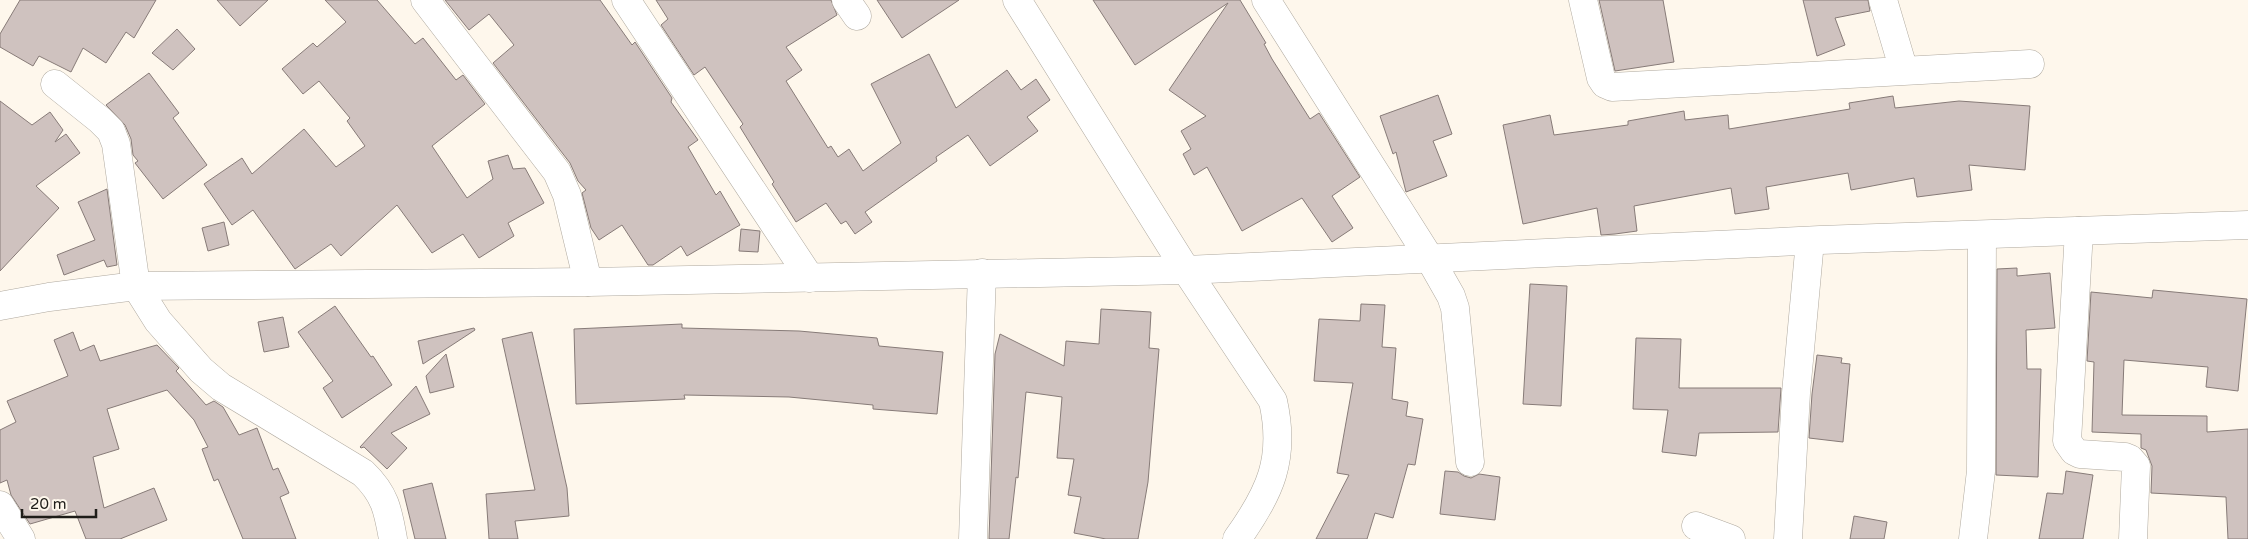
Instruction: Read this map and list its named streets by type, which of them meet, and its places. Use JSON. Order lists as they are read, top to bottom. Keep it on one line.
{"scale_bar":"20 m"}
